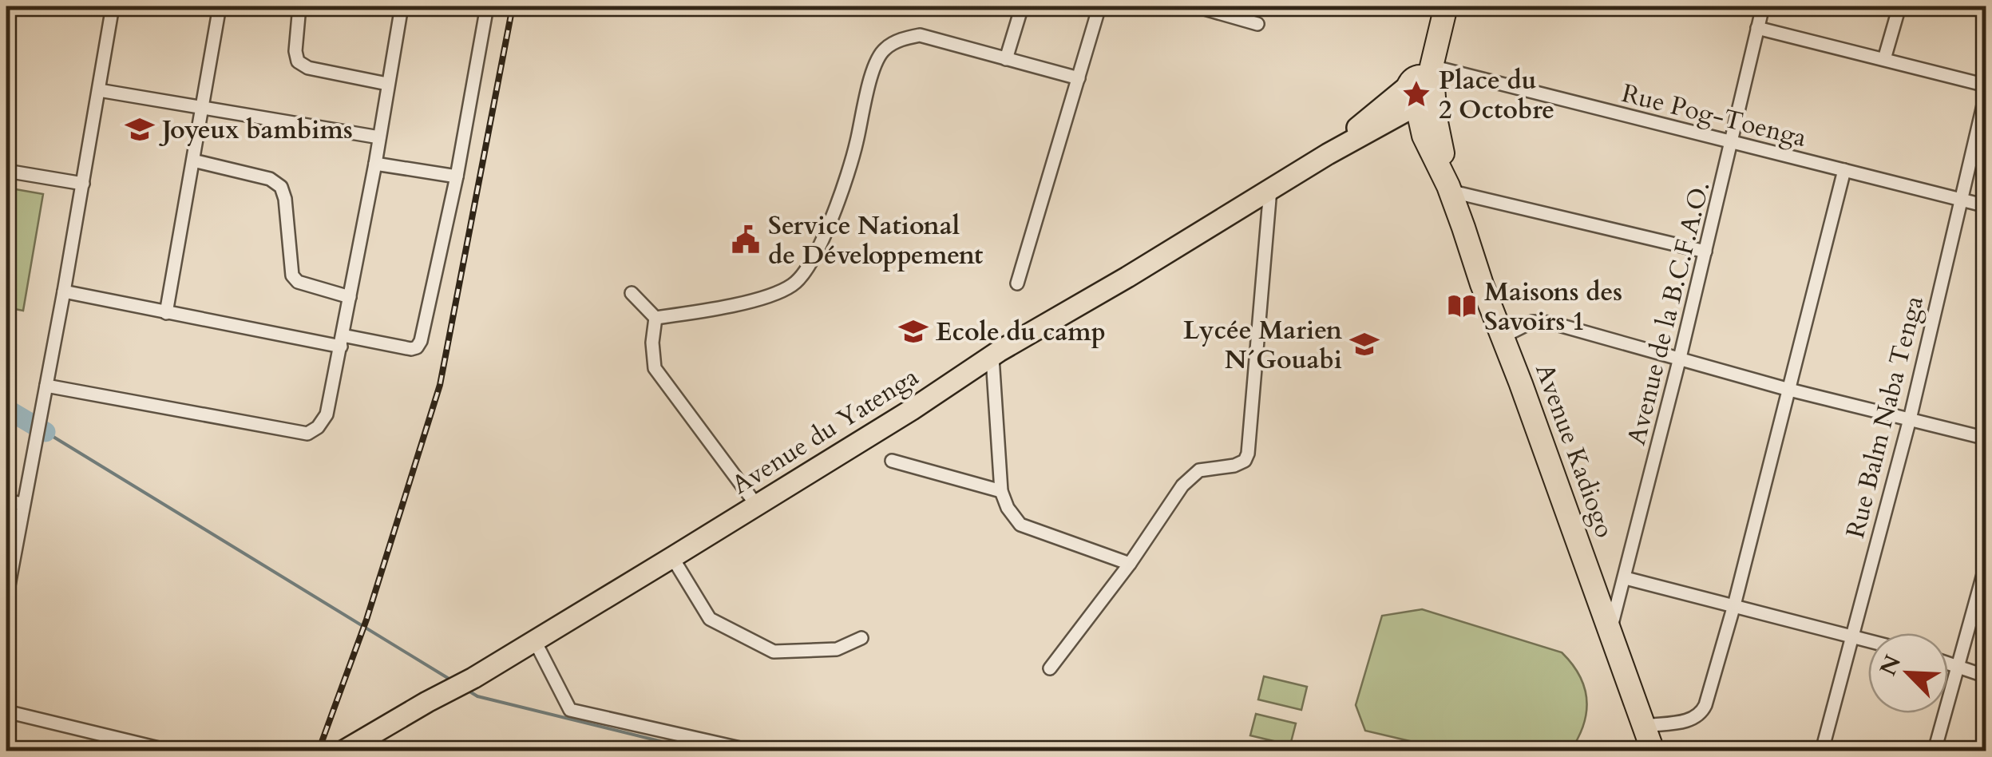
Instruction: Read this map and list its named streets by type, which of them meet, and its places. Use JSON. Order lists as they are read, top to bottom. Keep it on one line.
{"streets":{"highway":["Avenue Kadiogo"],"main road":["Avenue du Yatenga"],"street":["Rue Pog-Toenga","Avenue de la B.C.F.A.O.","Rue Balm Naba Tenga"]},"crossings":[["Rue Pog-Toenga","Avenue de la B.C.F.A.O."],["Rue Pog-Toenga","Rue Balm Naba Tenga"],["Rue Pog-Toenga","Avenue du Yatenga"],["Rue Pog-Toenga","Avenue Kadiogo"],["Avenue de la B.C.F.A.O.","Avenue Kadiogo"],["Avenue du Yatenga","Avenue Kadiogo"]],"places":{"place":["Place du 2 Octobre"],"school or university":["Joyeux bambims","Ecole du camp","Lycée Marien N´Gouabi"],"public building":["Service National de Développement"],"library":["Maisons des Savoirs 1"]},"north":"top left"}
